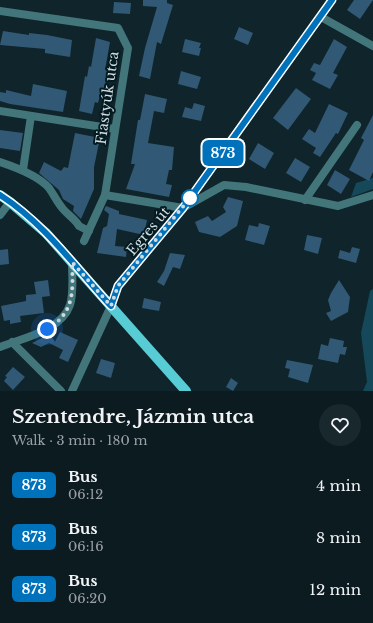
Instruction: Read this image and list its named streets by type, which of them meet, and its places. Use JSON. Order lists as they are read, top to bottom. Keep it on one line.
{"streets":{"street":["Fiastyúk utca","Egres út"]},"lines":["bus line 873"],"page":{"on_map":"873","heading":["Szentendre, Jázmin utca","Walk · 3 min · 180 m"],"list":[{"mark":"873","name":"Bus","note":"06:12","value":"4 min"},{"mark":"873","name":"Bus","note":"06:16","value":"8 min"},{"mark":"873","name":"Bus","note":"06:20","value":"12 min"}]}}
